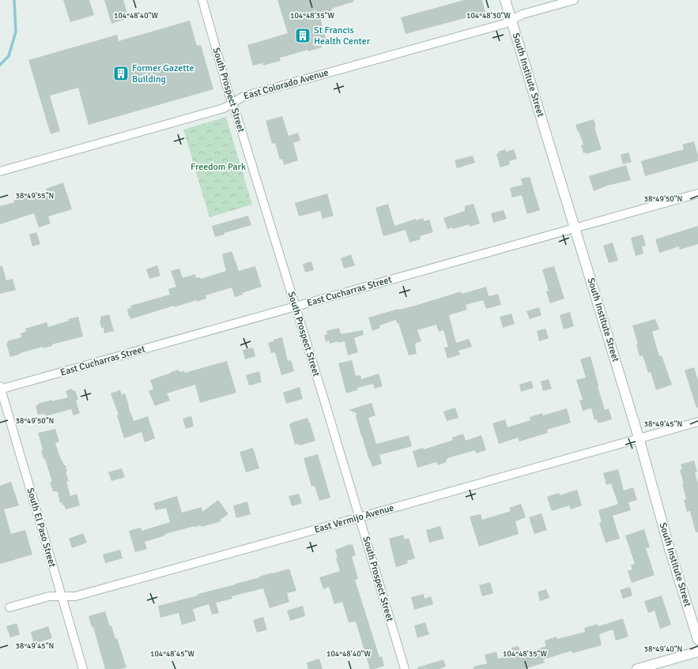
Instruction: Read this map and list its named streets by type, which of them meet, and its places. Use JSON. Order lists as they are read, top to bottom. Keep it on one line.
{"streets":{"street":["South Institute Street","East Colorado Avenue","South Prospect Street","East Cucharras Street","East Vermijo Avenue","South El Paso Street"]},"crossings":[["South Institute Street","East Colorado Avenue"],["South Institute Street","East Cucharras Street"],["South Institute Street","East Vermijo Avenue"],["East Colorado Avenue","South Prospect Street"],["South Prospect Street","East Cucharras Street"],["South Prospect Street","East Vermijo Avenue"],["East Cucharras Street","South El Paso Street"],["East Vermijo Avenue","South El Paso Street"]],"parks":["Freedom Park"],"places":{"building":["St Francis Health Center","Former Gazette Building"]},"coordinates":["104°48'40\"W","104°48'35\"W","104°48'30\"W","38°49'55\"N","38°49'50\"N","38°49'45\"N","38°49'40\"N","104°48'45\"W"]}
